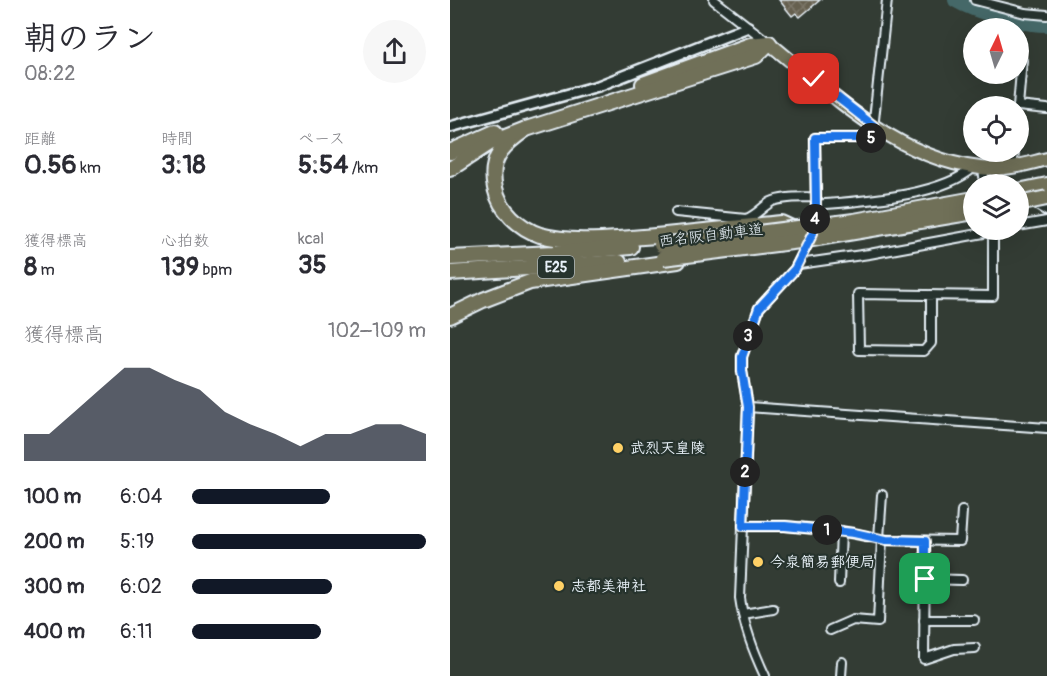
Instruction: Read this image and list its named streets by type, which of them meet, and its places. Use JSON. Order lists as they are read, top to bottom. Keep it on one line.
{"streets":{"highway":["西名阪自動車道","E25"]},"places":["武烈天皇陵","今泉簡易郵便局","志都美神社"],"north":"top","page":{"heading":["朝のラン","08:22"],"stats":[["距離","0.56 km"],["時間","3:18"],["ペース","5:54 /km"],["獲得標高","8 m"],["心拍数","139 bpm"],["kcal","35"]],"pins":["5","4","3","2","1"],"chart":["獲得標高","102–109 m"],"list":[{"name":"100 m","note":"6:04"},{"name":"200 m","note":"5:19"},{"name":"300 m","note":"6:02"},{"name":"400 m","note":"6:11"}]}}
